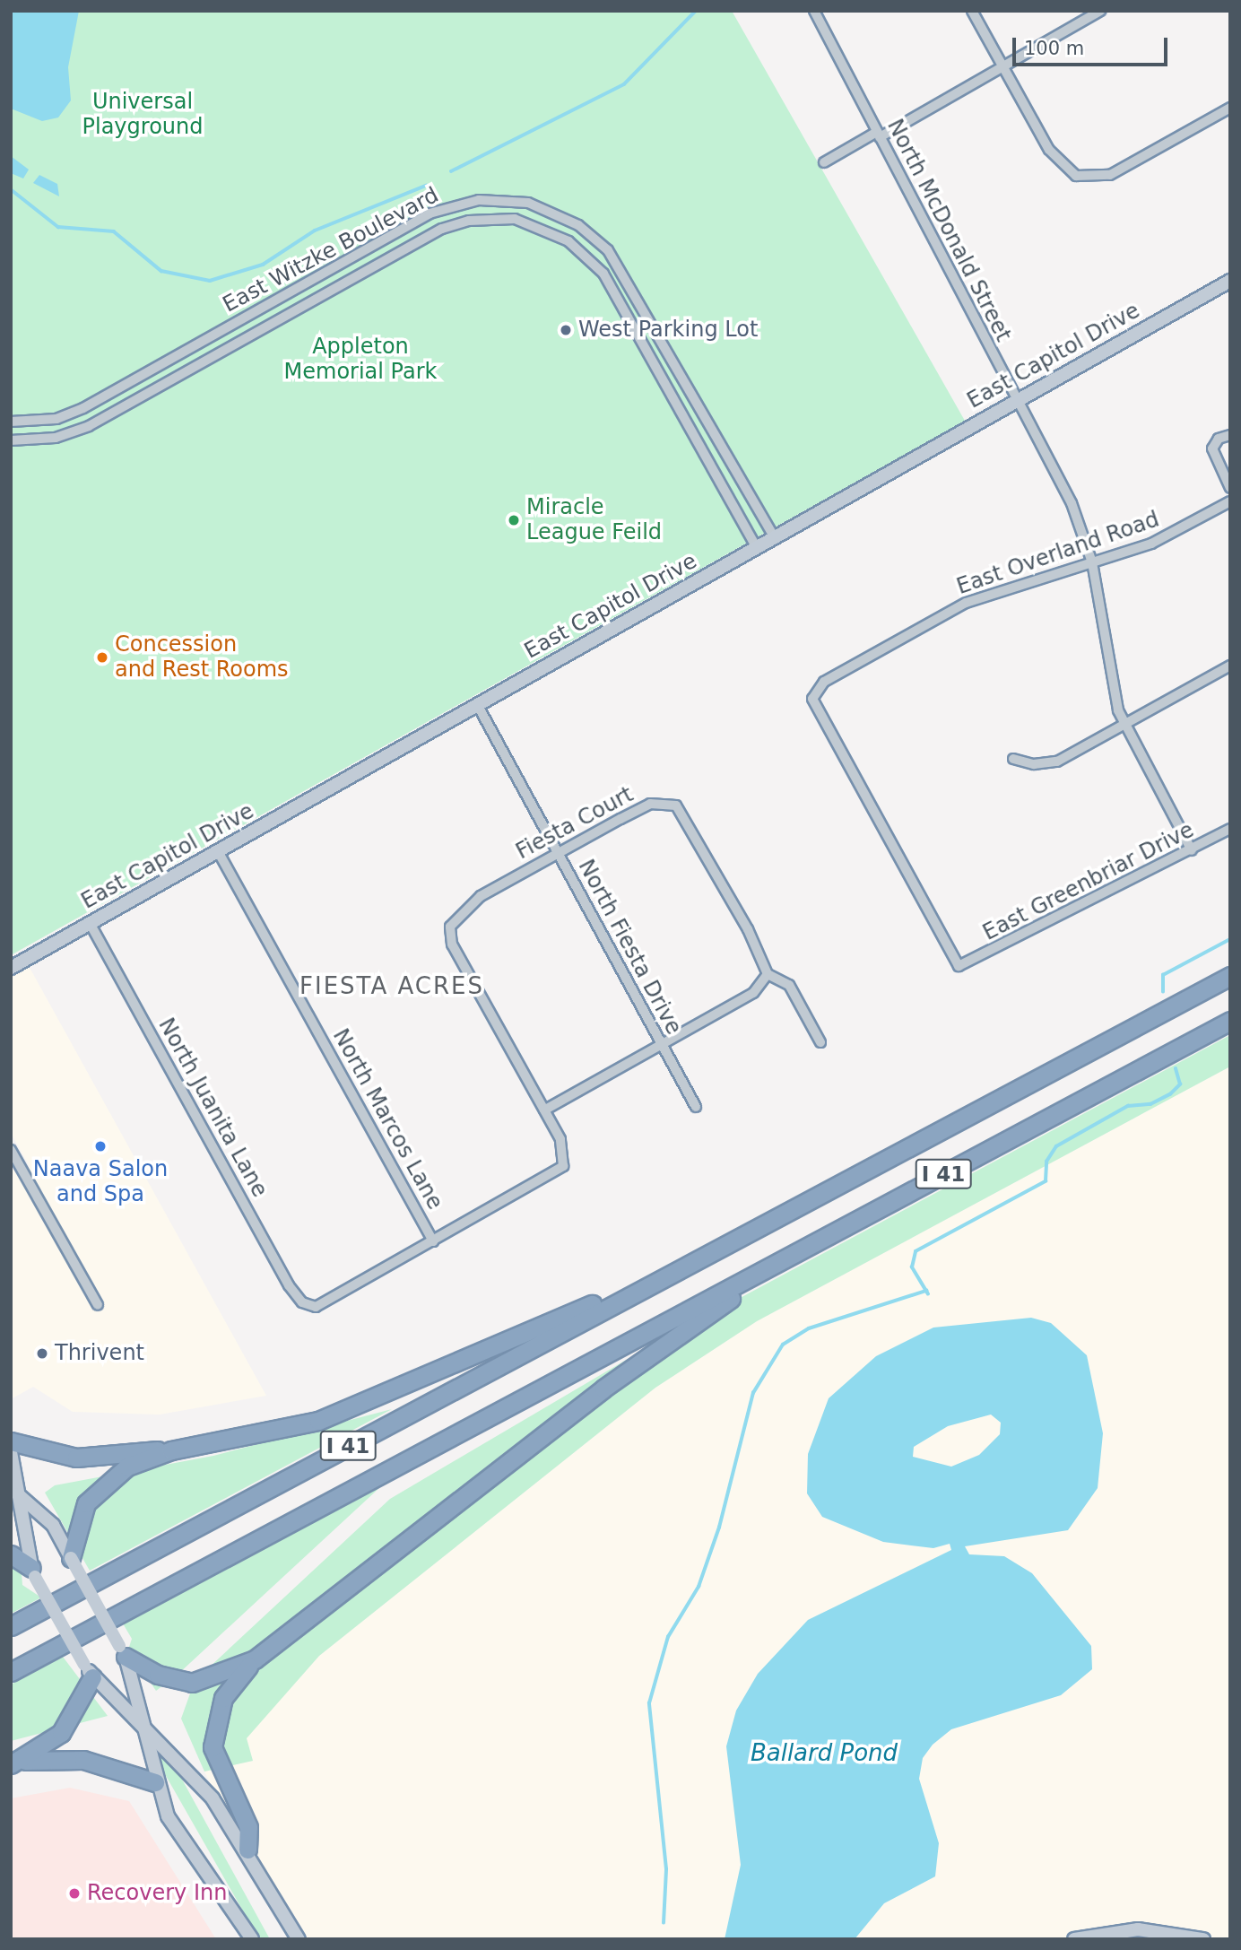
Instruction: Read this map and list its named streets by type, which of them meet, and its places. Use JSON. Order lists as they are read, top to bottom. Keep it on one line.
{"streets":{"highway":["I 41"],"street":["North McDonald Street","East Witzke Boulevard","East Capitol Drive","East Overland Road","Fiesta Court","East Greenbriar Drive","North Fiesta Drive","North Juanita Lane","North Marcos Lane"]},"crossings":[["North McDonald Street","East Capitol Drive"],["North McDonald Street","East Overland Road"],["North McDonald Street","East Greenbriar Drive"],["East Witzke Boulevard","East Capitol Drive"],["East Capitol Drive","North Fiesta Drive"],["East Capitol Drive","North Juanita Lane"],["East Capitol Drive","North Marcos Lane"],["East Overland Road","East Greenbriar Drive"],["Fiesta Court","North Fiesta Drive"],["Fiesta Court","North Juanita Lane"],["Fiesta Court","North Marcos Lane"]],"districts":["FIESTA ACRES"],"water":["Ballard Pond"],"parks":["Universal Playground","Appleton Memorial Park"],"places":["West Parking Lot","Miracle League Feild","Concession and Rest Rooms","Naava Salon and Spa","Thrivent","Recovery Inn"],"scale_bar":"100 m"}
